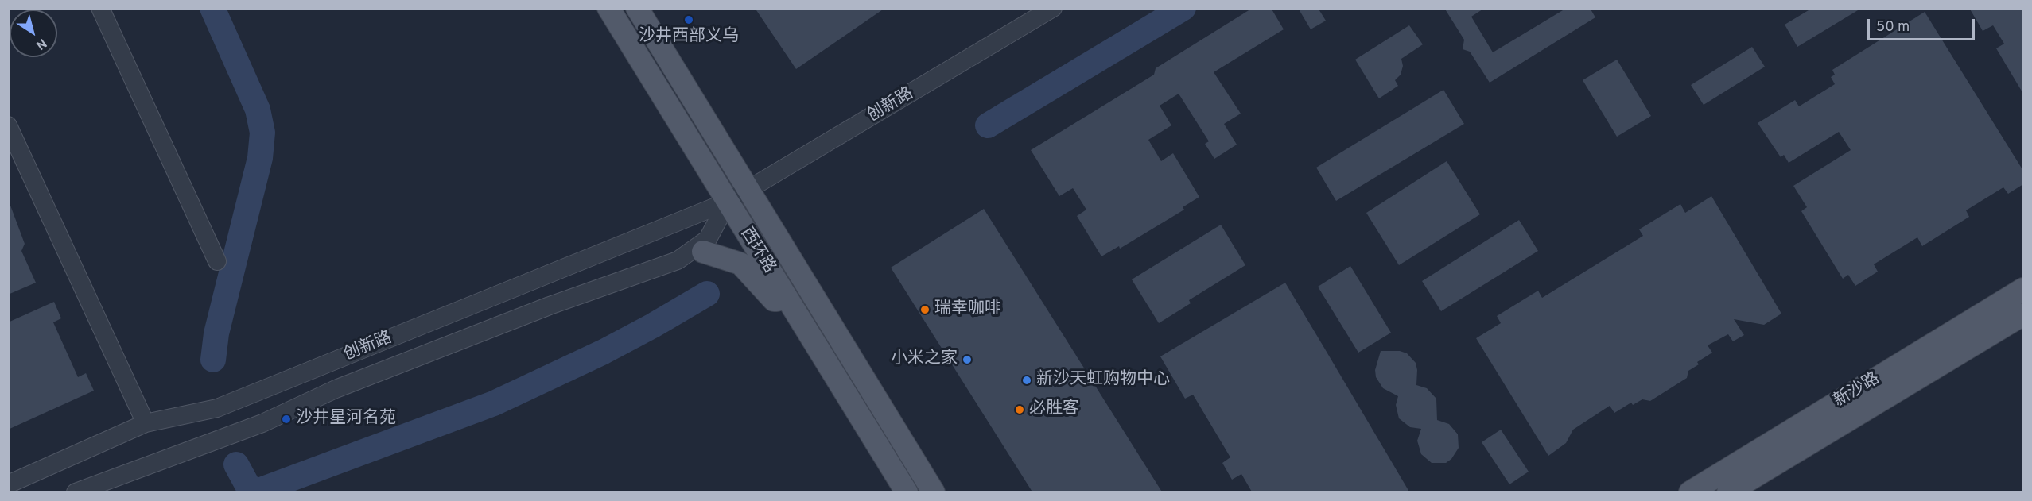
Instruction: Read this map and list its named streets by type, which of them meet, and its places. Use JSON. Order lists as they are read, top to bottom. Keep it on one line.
{"streets":{"main road":["西环路","新沙路"],"street":["创新路"]},"crossings":[["创新路","西环路"]],"places":["沙井西部义乌","瑞幸咖啡","小米之家","新沙天虹购物中心","必胜客","沙井星河名苑"],"scale_bar":"50 m","north":"bottom right"}
